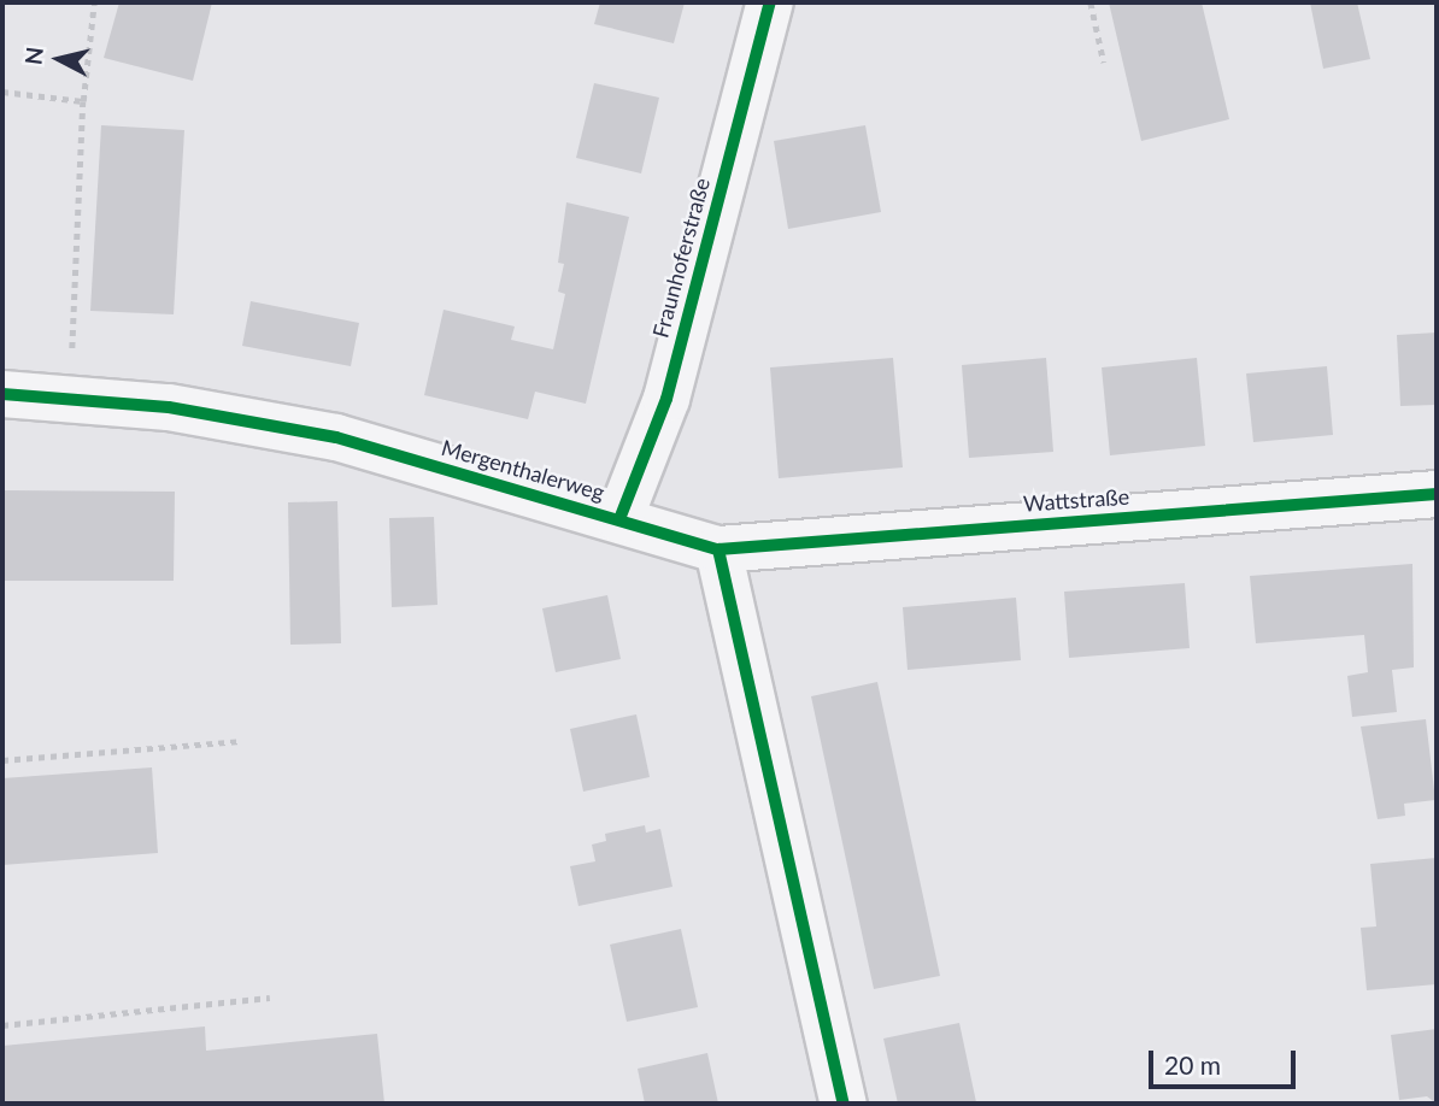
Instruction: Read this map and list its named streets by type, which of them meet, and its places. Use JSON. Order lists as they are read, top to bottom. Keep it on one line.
{"streets":{"street":["Fraunhoferstraße","Mergenthalerweg","Wattstraße"]},"crossings":[["Fraunhoferstraße","Mergenthalerweg"],["Mergenthalerweg","Wattstraße"]],"scale_bar":"20 m","north":"left"}
